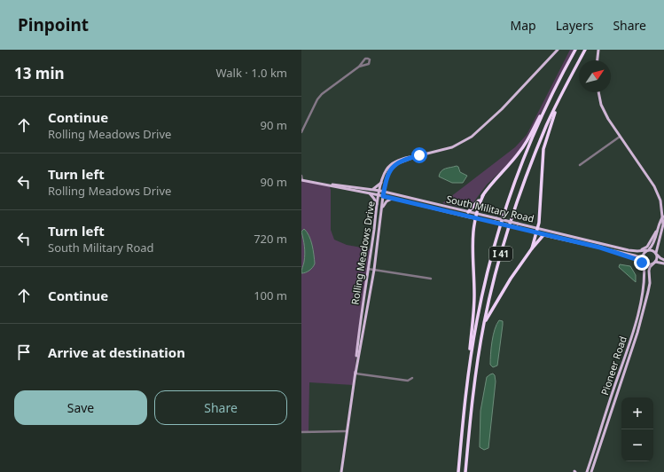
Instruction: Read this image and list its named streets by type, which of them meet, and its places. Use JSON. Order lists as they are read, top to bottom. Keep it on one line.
{"streets":{"highway":["I 41"],"main road":["South Military Road","Rolling Meadows Drive","Pioneer Road"]},"crossings":[["South Military Road","Rolling Meadows Drive"],["South Military Road","Pioneer Road"]],"north":"top right","page":{"header":"Pinpoint","nav":["Map","Layers","Share"],"heading":["13 min","Walk · 1.0 km"],"list":[["Continue","Rolling Meadows Drive","90 m"],["Turn left","Rolling Meadows Drive","90 m"],["Turn left","South Military Road","720 m"],["Continue","100 m"],"Arrive at destination"],"buttons":["Save","Share"],"map_buttons":["+","−"]}}
